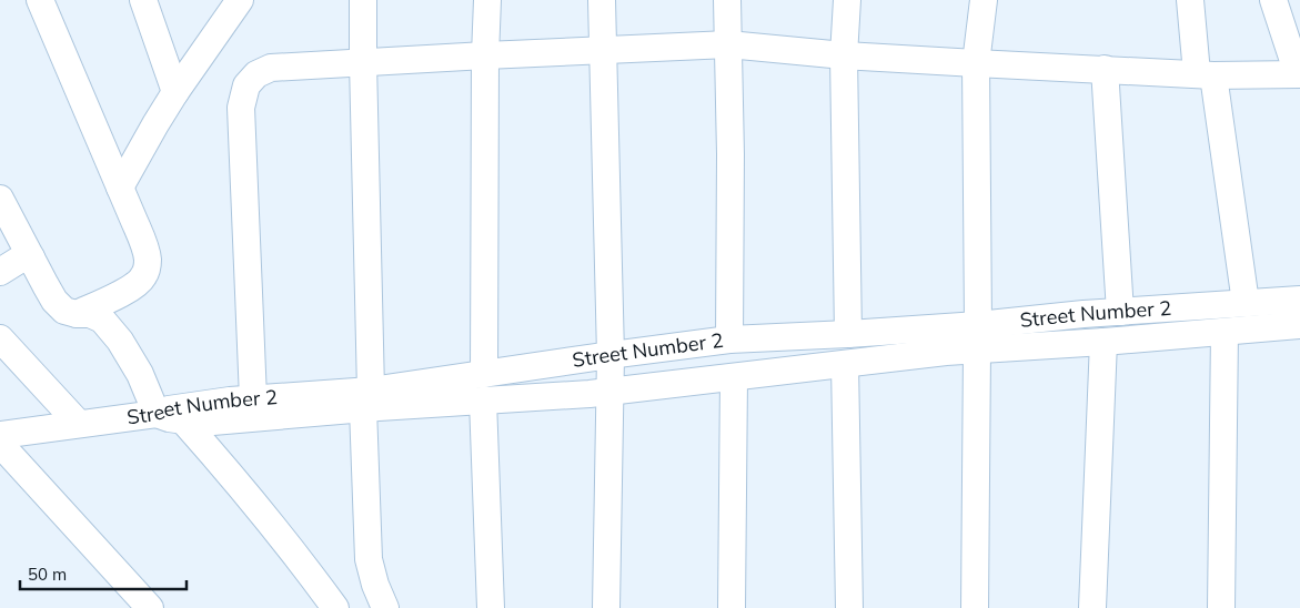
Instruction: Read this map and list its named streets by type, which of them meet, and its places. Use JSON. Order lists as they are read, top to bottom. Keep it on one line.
{"streets":{"street":["Street Number 2"]},"scale_bar":"50 m"}
